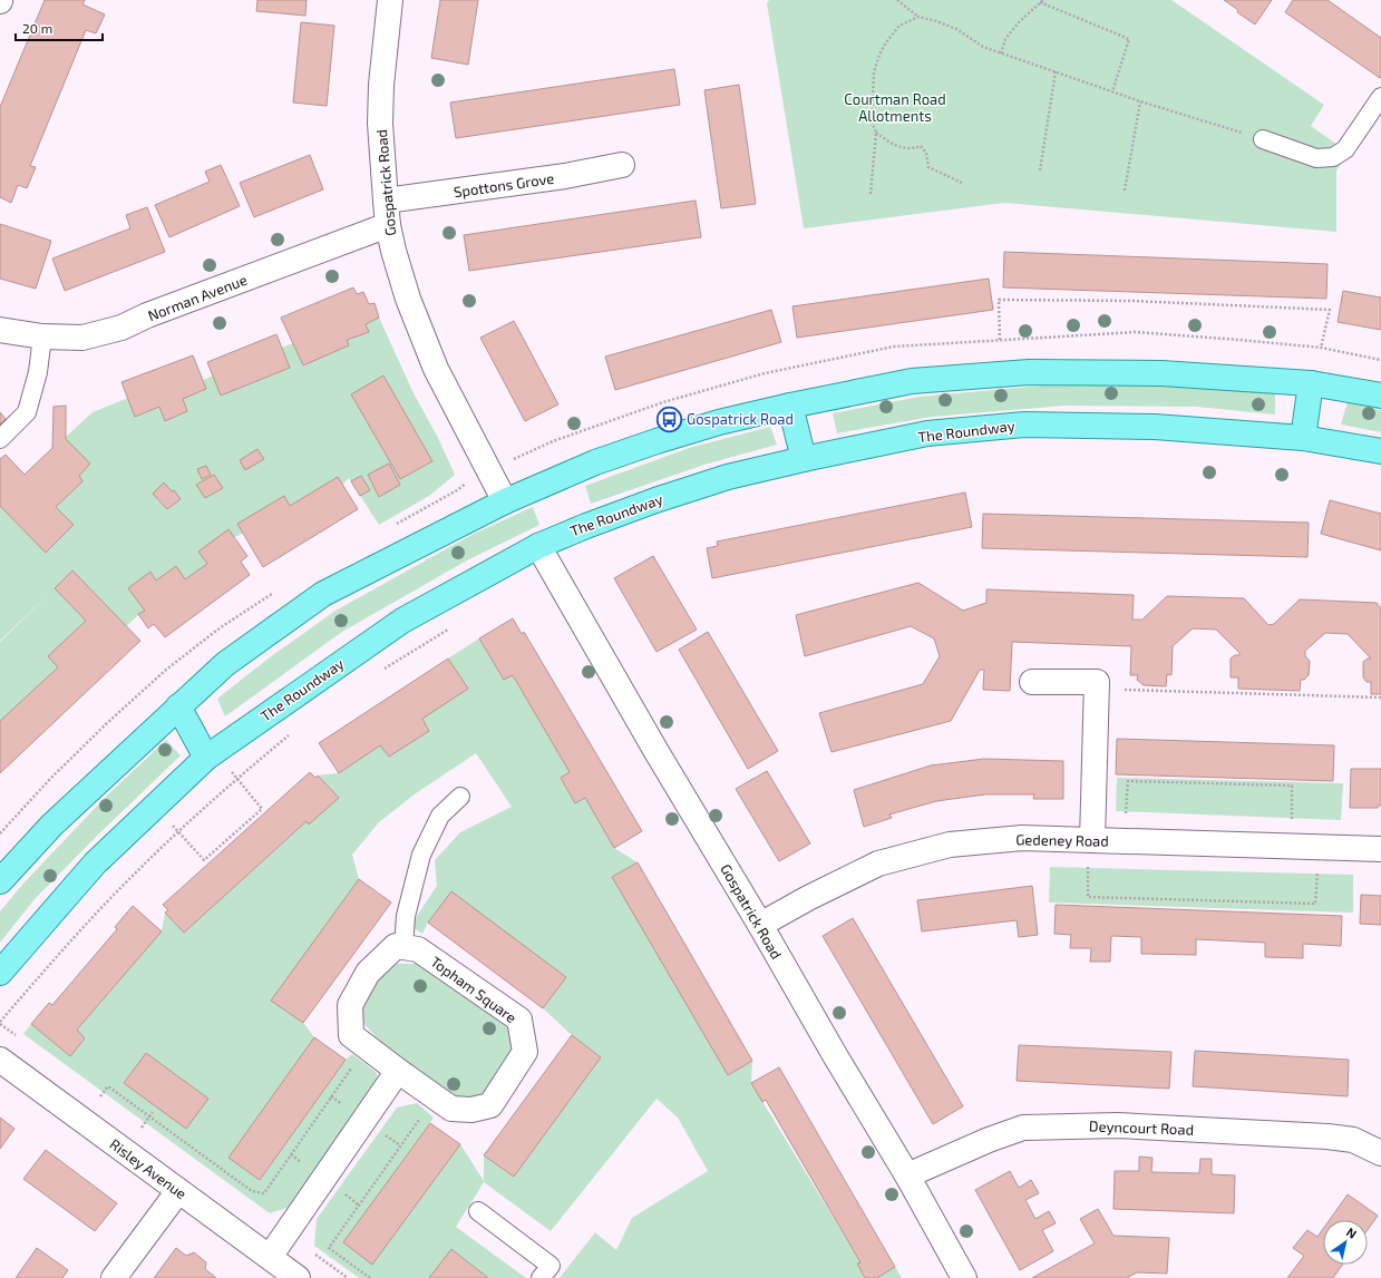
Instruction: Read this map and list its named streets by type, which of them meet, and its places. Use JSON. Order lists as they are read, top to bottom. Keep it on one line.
{"streets":{"main road":["The Roundway"],"street":["Gospatrick Road","Spottons Grove","Norman Avenue","Gedeney Road","Topham Square","Deyncourt Road","Risley Avenue"]},"crossings":[["Gospatrick Road","Spottons Grove"],["Gospatrick Road","Norman Avenue"],["Gospatrick Road","The Roundway"],["Gospatrick Road","Gedeney Road"],["Gospatrick Road","Deyncourt Road"]],"parks":["Courtman Road Allotments"],"places":{"bus stop":["Gospatrick Road"]},"scale_bar":"20 m","north":"top right"}
